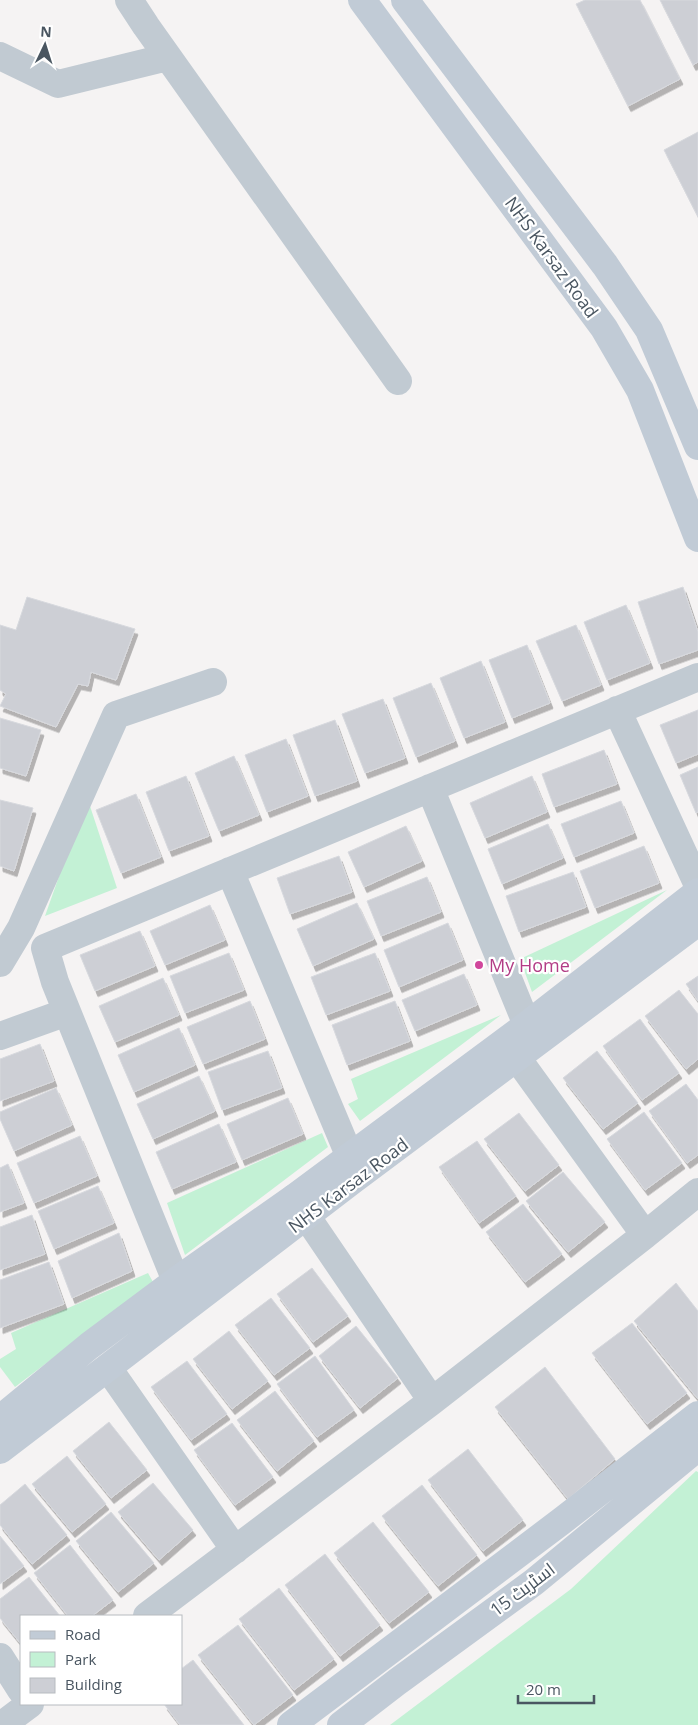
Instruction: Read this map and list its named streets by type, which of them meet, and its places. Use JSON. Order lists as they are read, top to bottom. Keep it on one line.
{"streets":{"street":["NHS Karsaz Road","اسٹریٹ 15"]},"places":["My Home"],"legend":["Road","Park","Building"],"scale_bar":"20 m","north":"top"}
